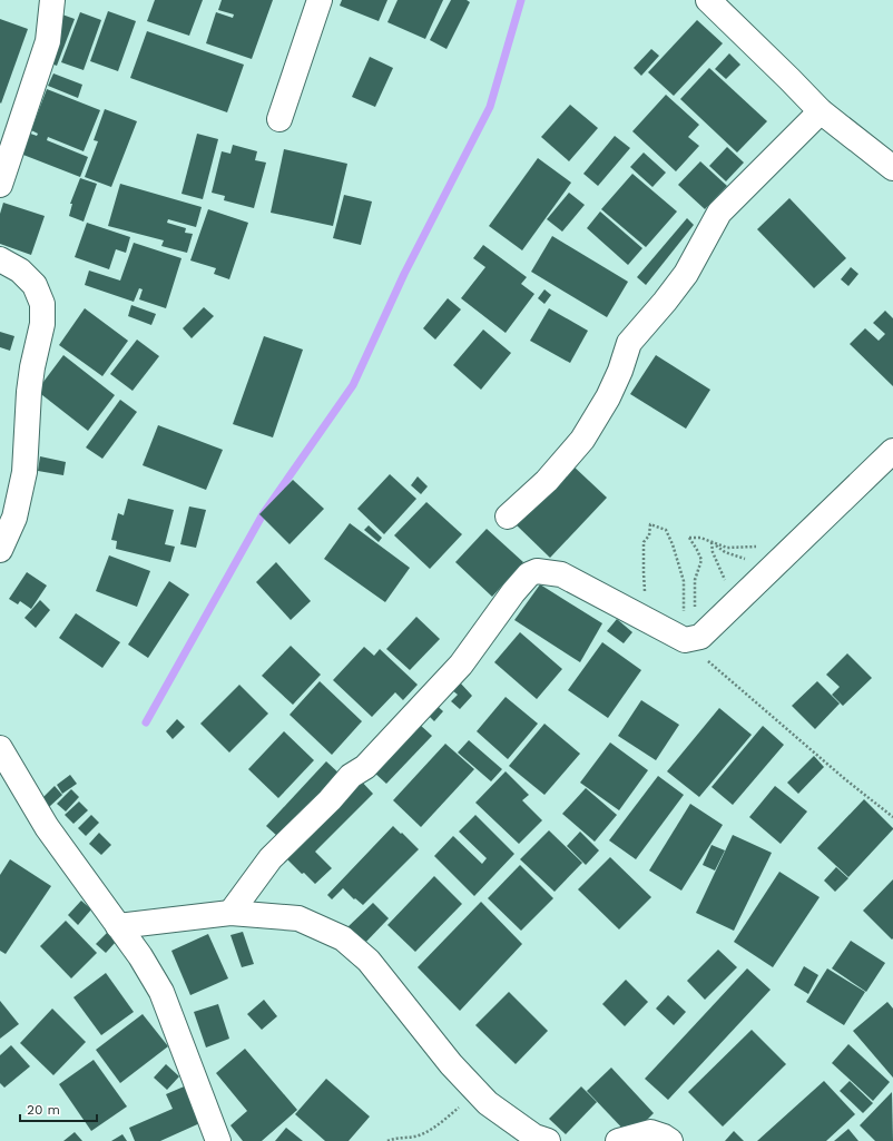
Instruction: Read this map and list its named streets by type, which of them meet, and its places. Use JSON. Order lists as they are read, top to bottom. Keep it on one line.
{"scale_bar":"20 m"}
